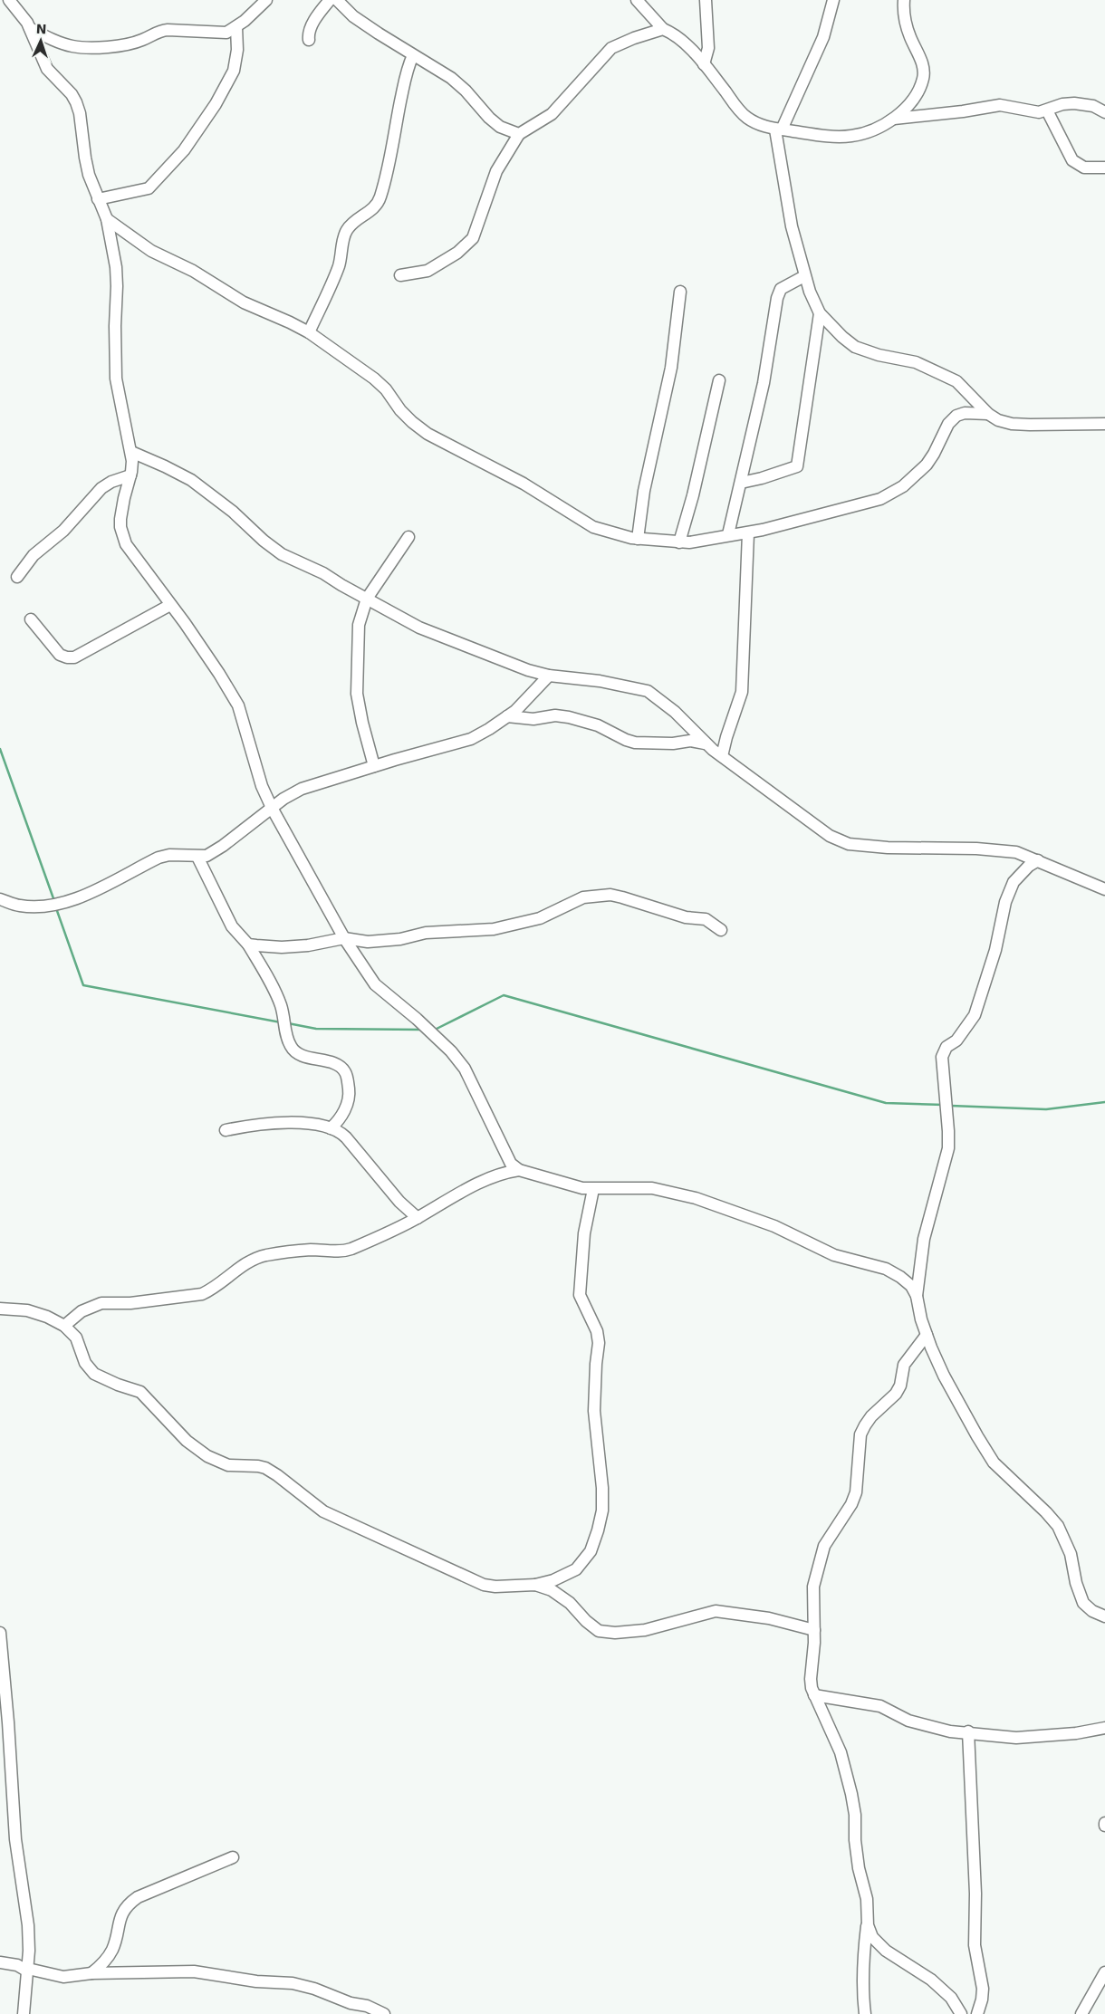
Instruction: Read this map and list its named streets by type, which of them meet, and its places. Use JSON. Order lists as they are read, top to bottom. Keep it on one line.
{"north":"top"}
